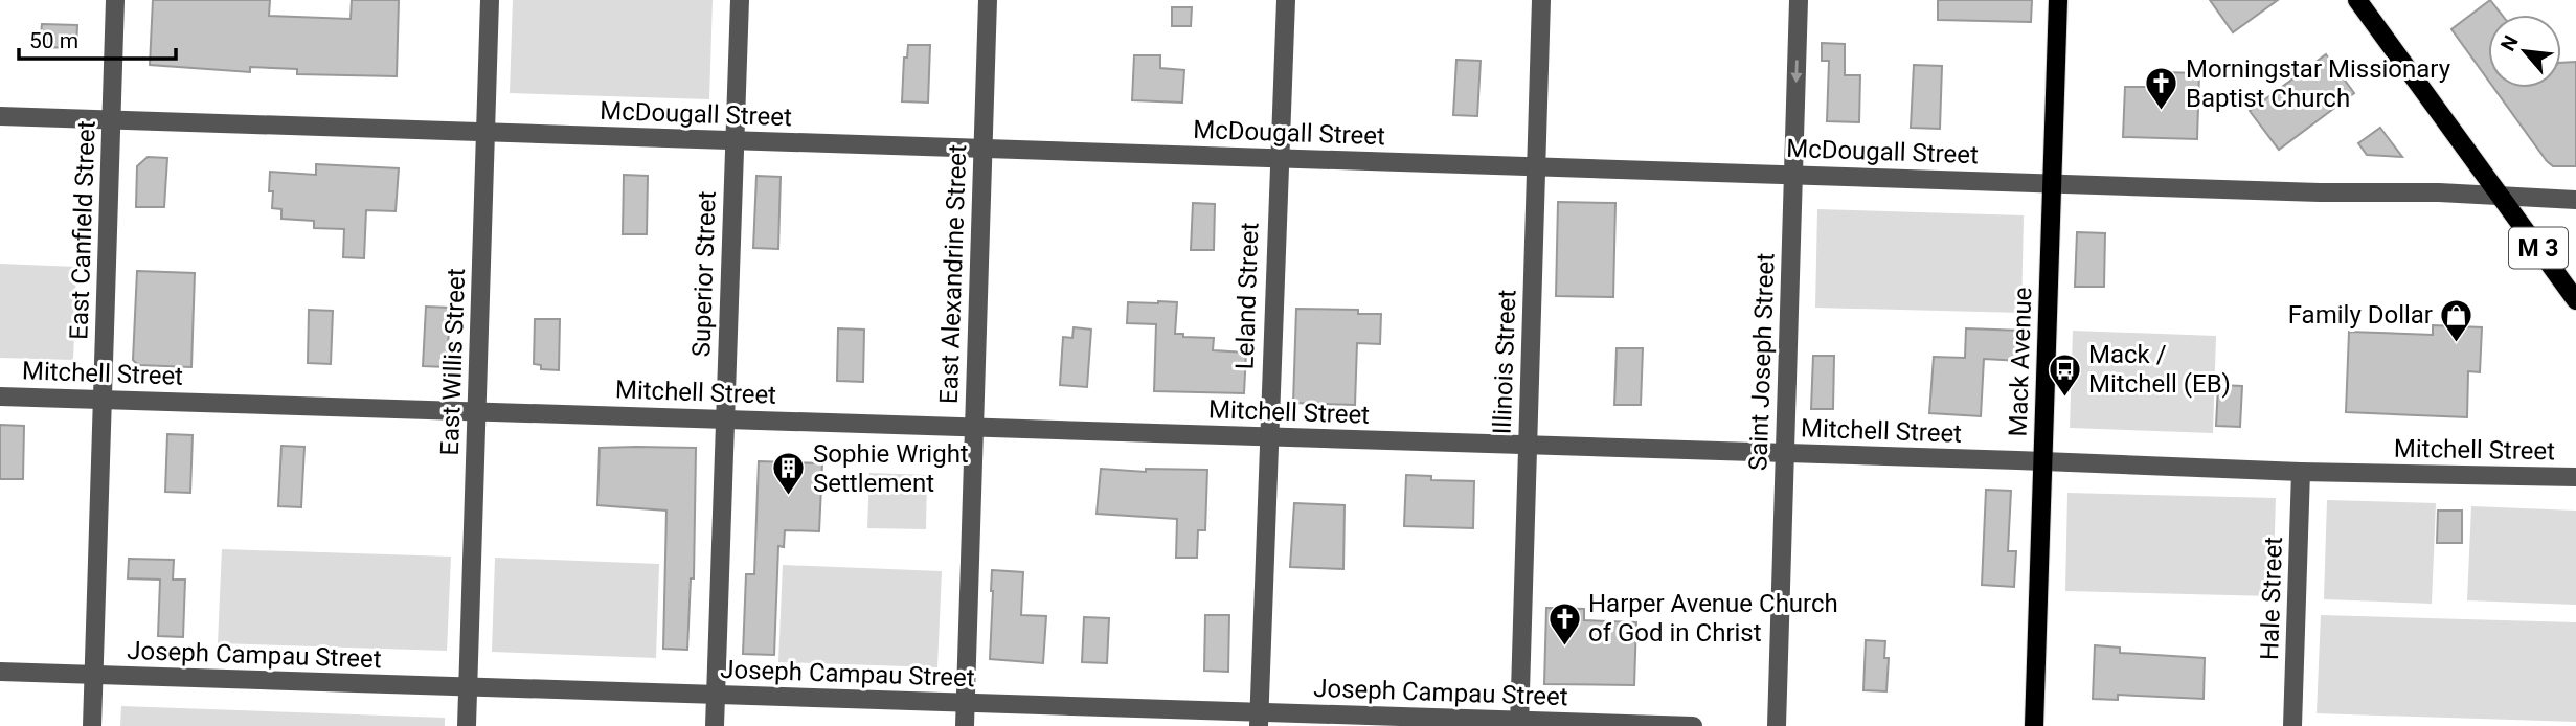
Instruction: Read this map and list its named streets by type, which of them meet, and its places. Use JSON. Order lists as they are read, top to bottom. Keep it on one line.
{"streets":{"main road":["M 3","Mack Avenue"],"street":["McDougall Street","East Canfield Street","Superior Street","East Alexandrine Street","Leland Street","East Willis Street","Illinois Street","Saint Joseph Street","Mitchell Street","Hale Street","Joseph Campau Street"]},"crossings":[["McDougall Street","East Canfield Street"],["McDougall Street","M 3"],["McDougall Street","Superior Street"],["McDougall Street","East Alexandrine Street"],["McDougall Street","Leland Street"],["McDougall Street","East Willis Street"],["McDougall Street","Illinois Street"],["McDougall Street","Saint Joseph Street"],["McDougall Street","Mack Avenue"],["East Canfield Street","Mitchell Street"],["East Canfield Street","Joseph Campau Street"],["Superior Street","Mitchell Street"],["Superior Street","Joseph Campau Street"],["East Alexandrine Street","Mitchell Street"],["East Alexandrine Street","Joseph Campau Street"],["Leland Street","Mitchell Street"],["Leland Street","Joseph Campau Street"],["East Willis Street","Mitchell Street"],["East Willis Street","Joseph Campau Street"],["Illinois Street","Mitchell Street"],["Illinois Street","Joseph Campau Street"],["Saint Joseph Street","Mitchell Street"],["Mack Avenue","Mitchell Street"],["Mitchell Street","Hale Street"]],"places":{"church":["Morningstar Missionary Baptist Church","Harper Avenue Church of God in Christ"],"shop":["Family Dollar"],"bus stop":["Mack / Mitchell (EB)"],"building":["Sophie Wright Settlement"]},"scale_bar":"50 m","north":"top left"}
